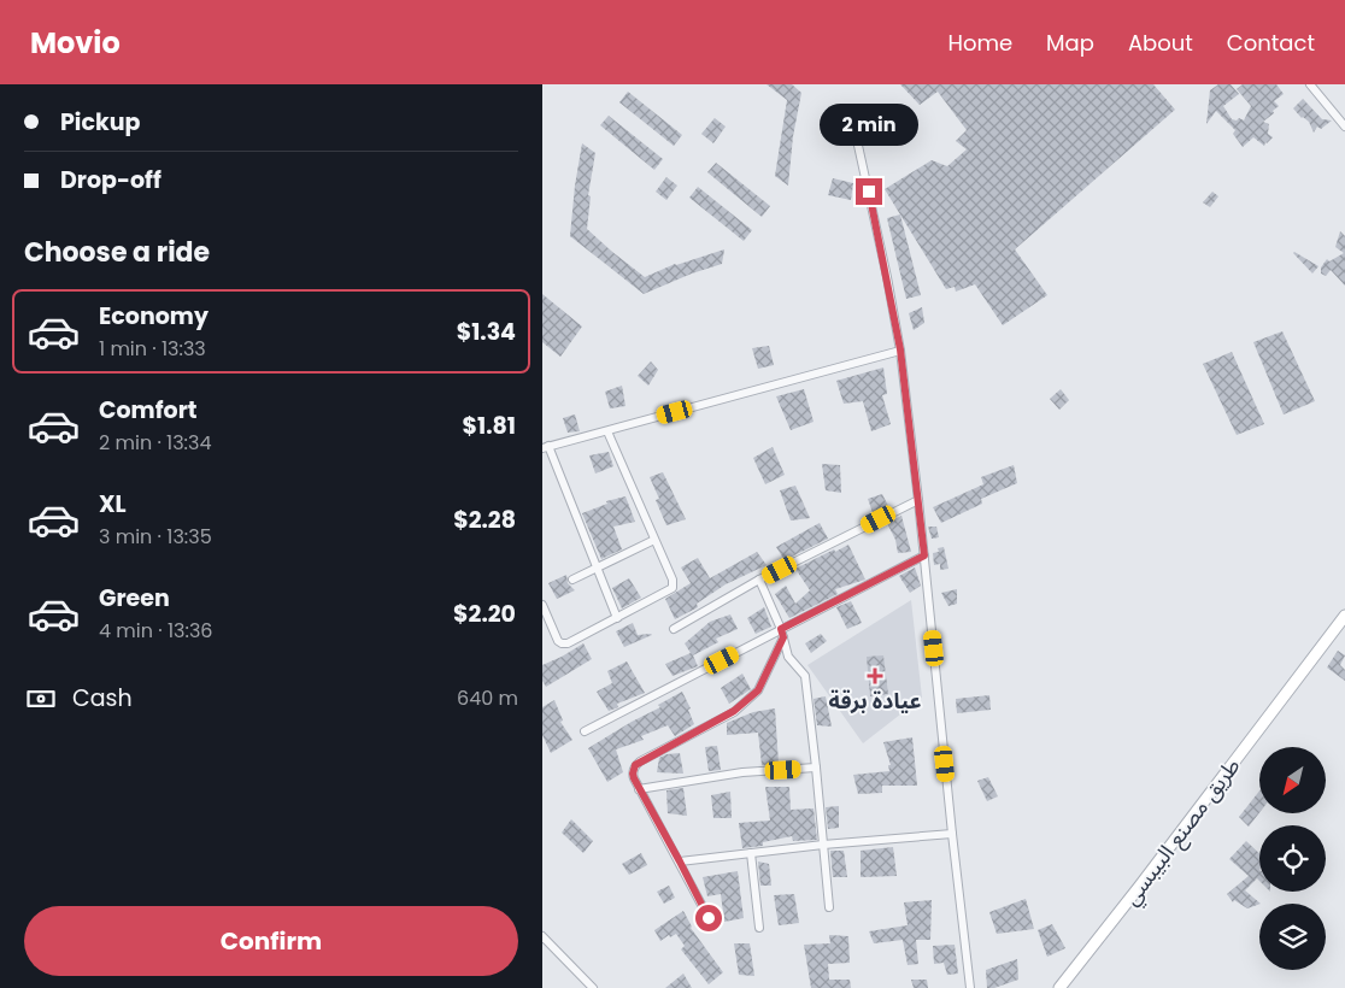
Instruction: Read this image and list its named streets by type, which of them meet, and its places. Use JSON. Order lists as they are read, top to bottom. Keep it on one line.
{"streets":{"main road":["طريق مصنع البيبسي"]},"places":{"health":["عيادة برقة"]},"north":"bottom left","page":{"header":"Movio","nav":["Home","Map","About","Contact"],"banner":["Pickup","Drop-off"],"bubble":"2 min","heading":"Choose a ride","list":[{"name":"Economy","note":"1 min · 13:33","value":"$1.34"},{"name":"Comfort","note":"2 min · 13:34","value":"$1.81"},{"name":"XL","note":"3 min · 13:35","value":"$2.28"},{"name":"Green","note":"4 min · 13:36","value":"$2.20"}],"pay":["Cash","640 m"],"buttons":"Confirm"}}
